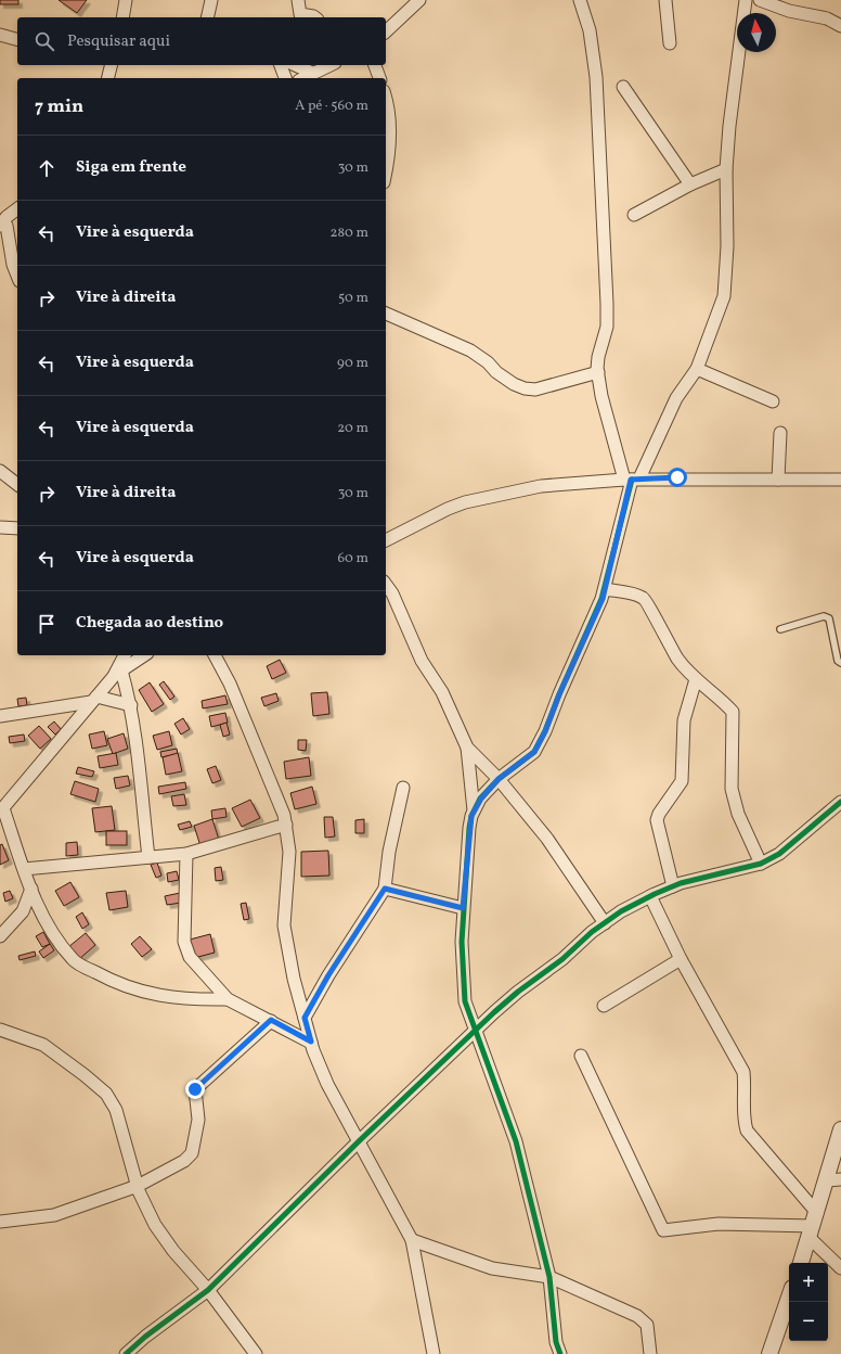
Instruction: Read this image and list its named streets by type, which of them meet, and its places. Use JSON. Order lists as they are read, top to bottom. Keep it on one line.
{"north":"top","page":{"search":"Pesquisar aqui","heading":["7 min","A pé · 560 m"],"list":[["Siga em frente","30 m"],["Vire à esquerda","280 m"],["Vire à direita","50 m"],["Vire à esquerda","90 m"],["Vire à esquerda","20 m"],["Vire à direita","30 m"],["Vire à esquerda","60 m"],"Chegada ao destino"],"map_buttons":["+","−"]}}
